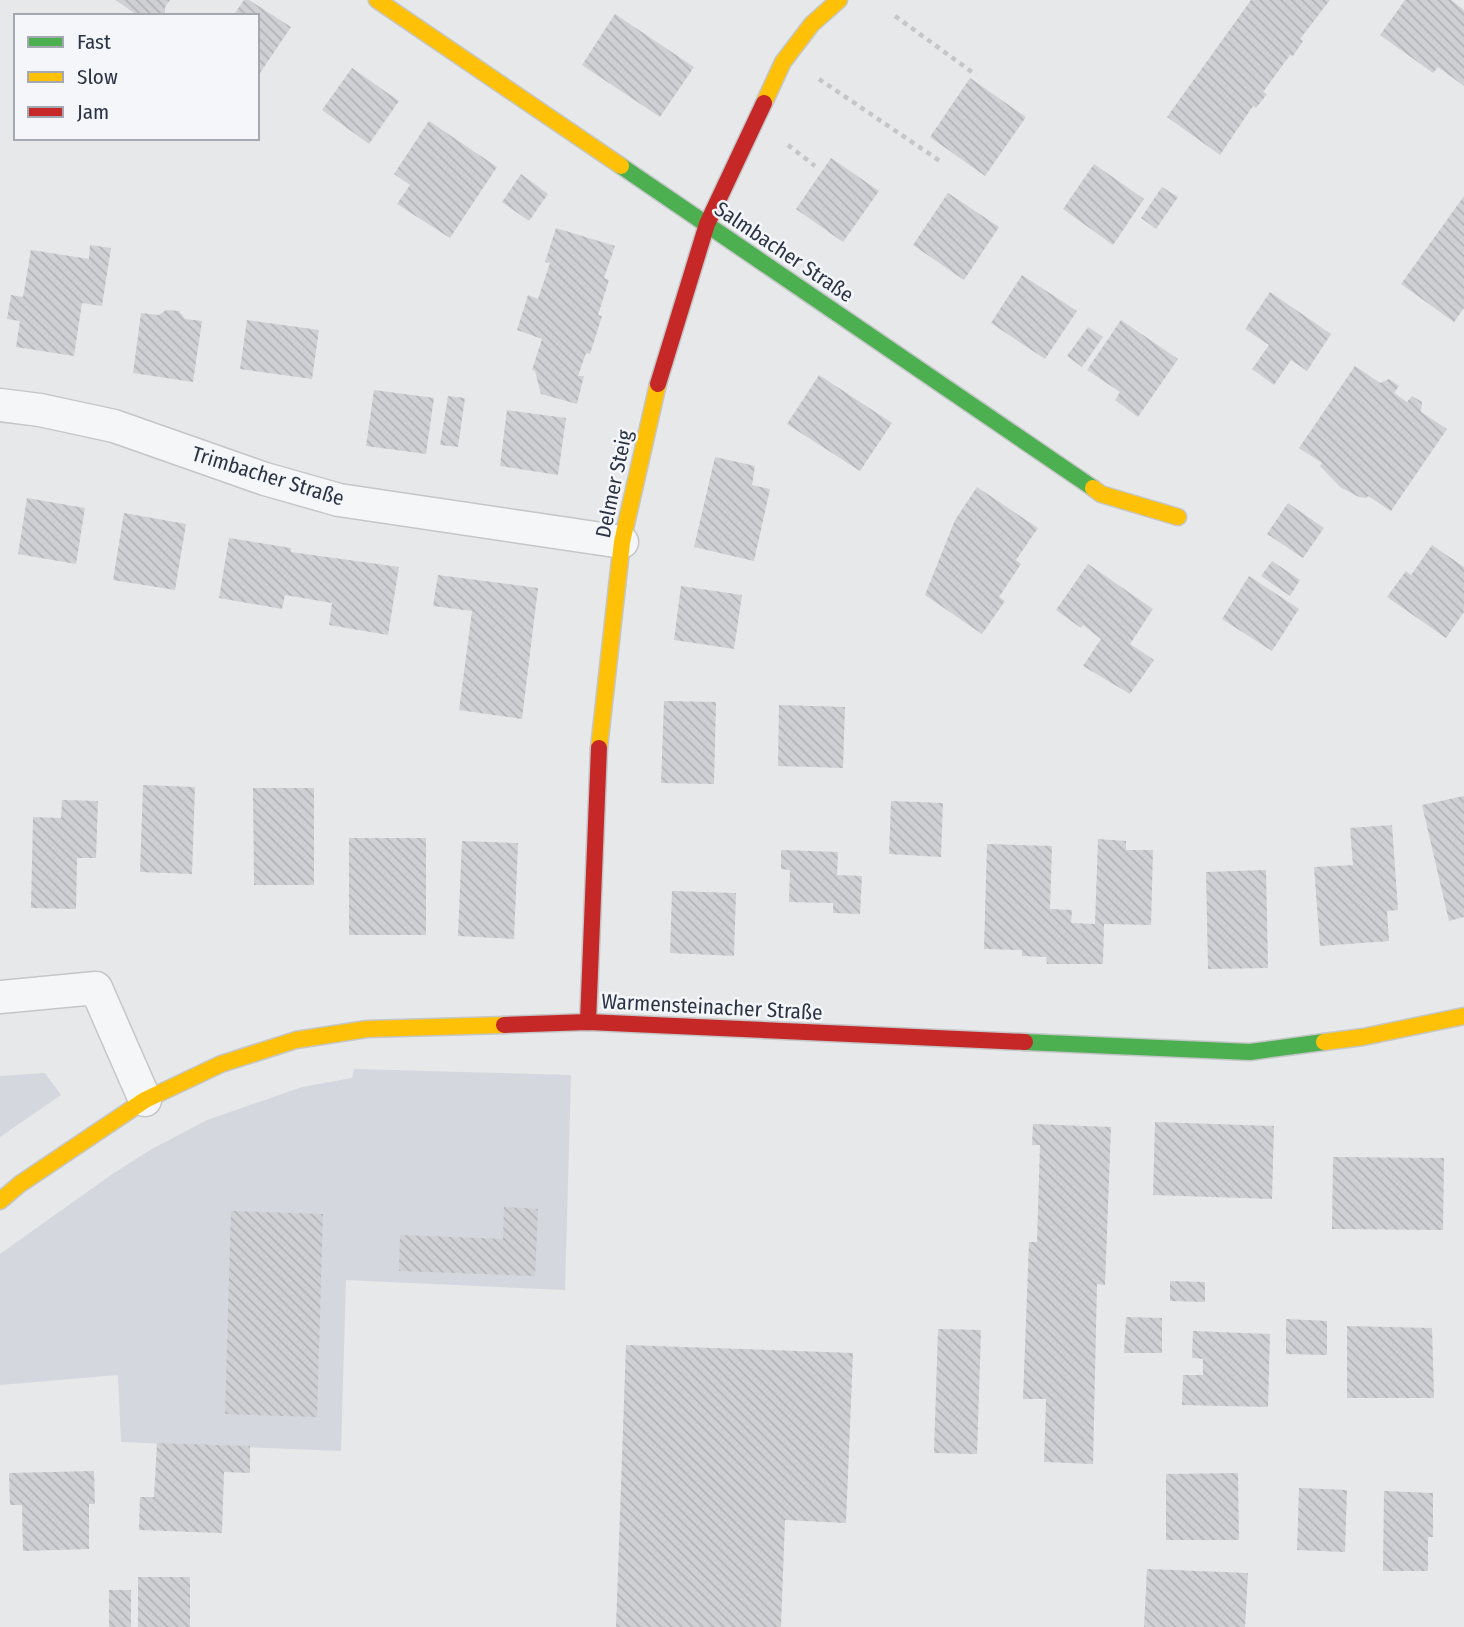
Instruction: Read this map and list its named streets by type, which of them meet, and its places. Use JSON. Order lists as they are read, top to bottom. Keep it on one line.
{"streets":{"street":["Salmbacher Straße","Trimbacher Straße","Delmer Steig","Warmensteinacher Straße"]},"crossings":[["Salmbacher Straße","Delmer Steig"],["Trimbacher Straße","Delmer Steig"],["Delmer Steig","Warmensteinacher Straße"]],"legend":["Fast","Slow","Jam"]}
